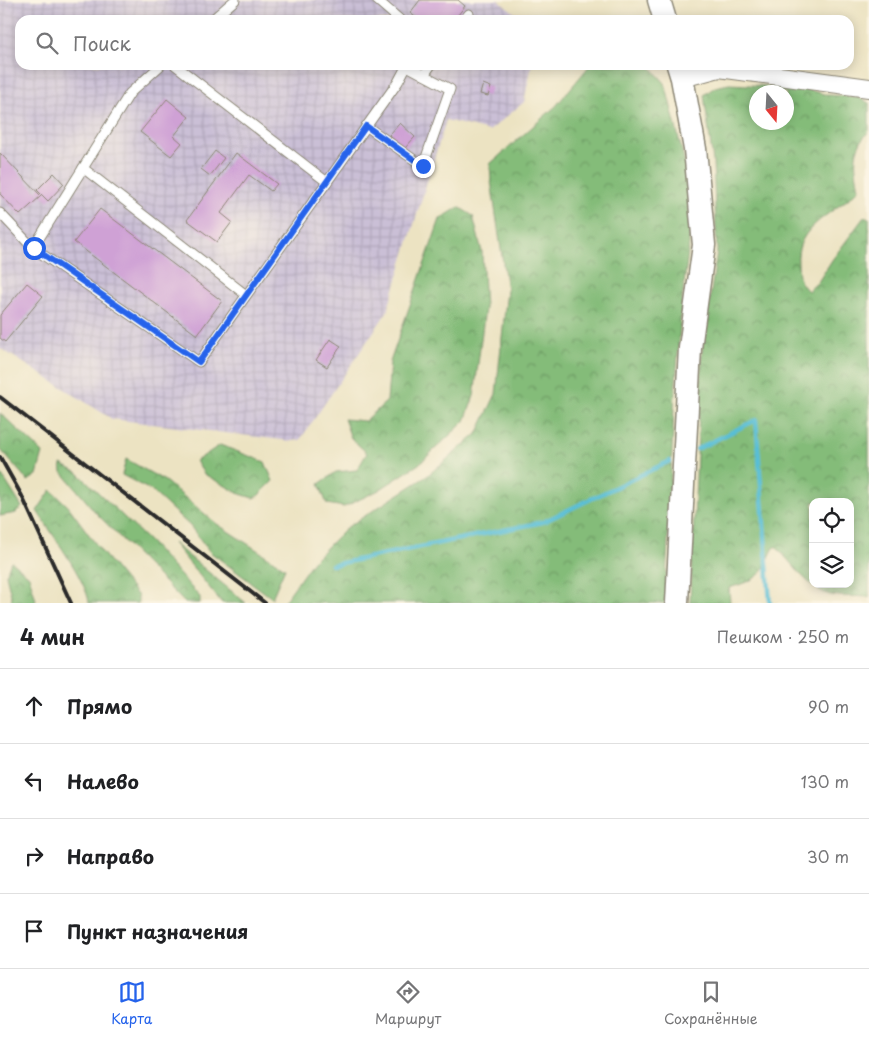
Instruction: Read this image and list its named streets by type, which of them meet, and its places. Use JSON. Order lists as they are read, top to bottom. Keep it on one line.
{"north":"bottom","page":{"search":"Поиск","heading":["4 мин","Пешком · 250 m"],"list":[["Прямо","90 m"],["Налево","130 m"],["Направо","30 m"],"Пункт назначения"],"nav":["Карта","Маршрут","Сохранённые"]}}
